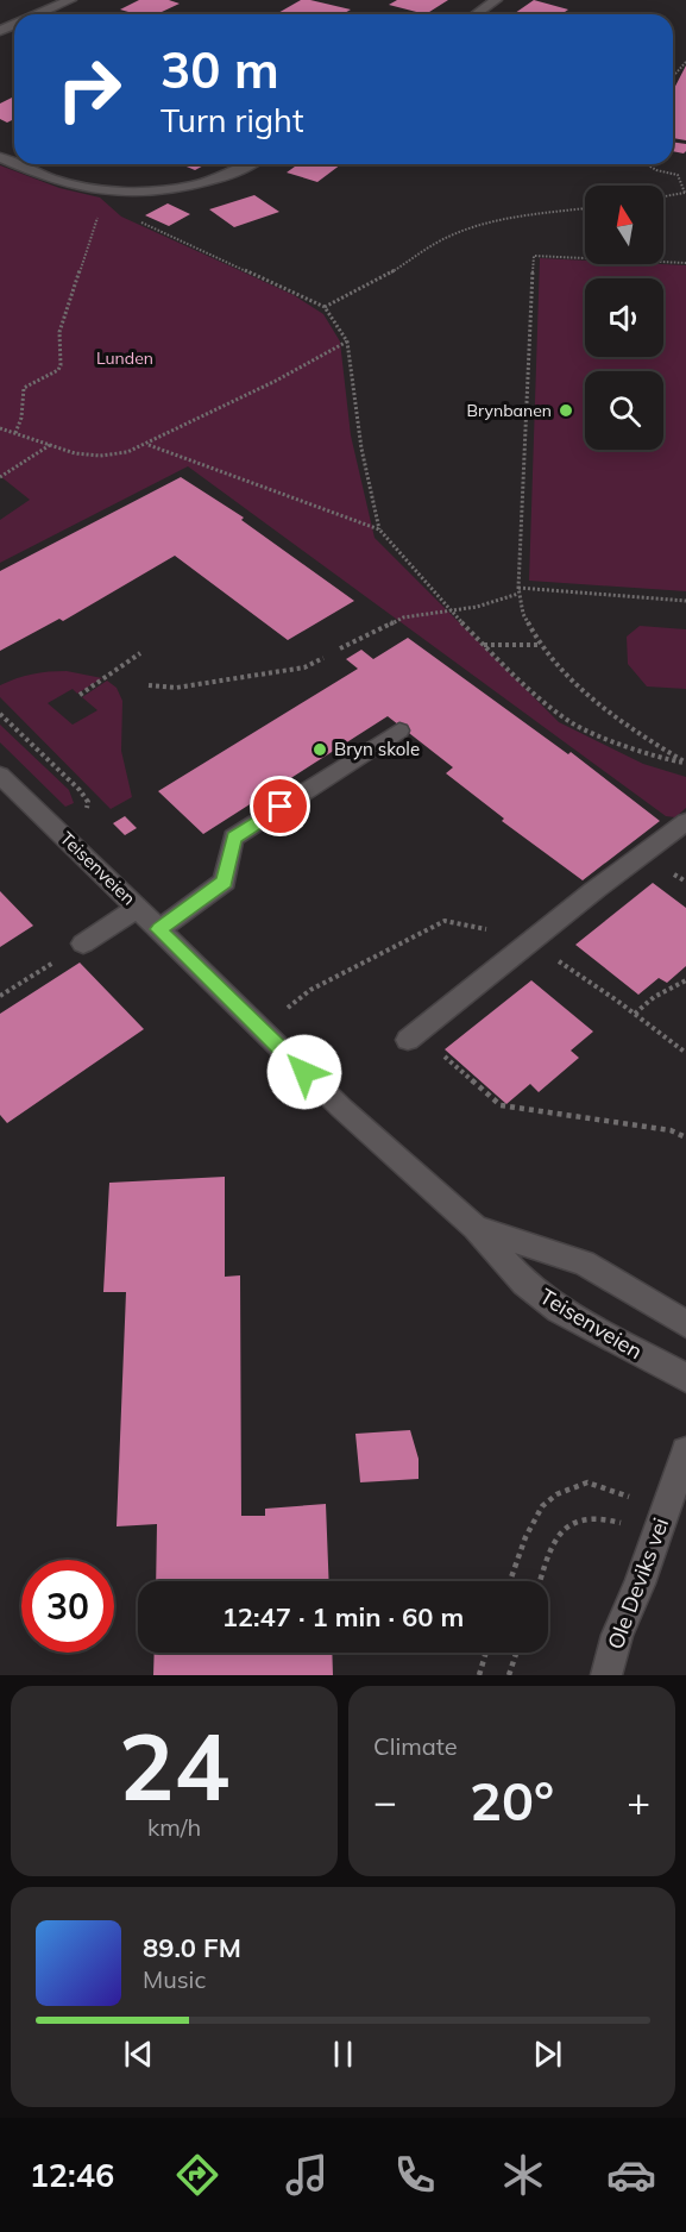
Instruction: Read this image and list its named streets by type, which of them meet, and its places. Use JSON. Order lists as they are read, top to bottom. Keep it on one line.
{"streets":{"street":["Teisenveien","Ole Deviks vei"]},"parks":["Lunden"],"places":["Brynbanen","Bryn skole"],"north":"top","page":{"turn":["30 m","Turn right"],"limit":"30","trip":"12:47 · 1 min · 60 m","tile":[["24","km/h"],"Climate"],"heat":["−","20°","+"],"song":["89.0 FM","Music"],"tabs":"12:46"}}
